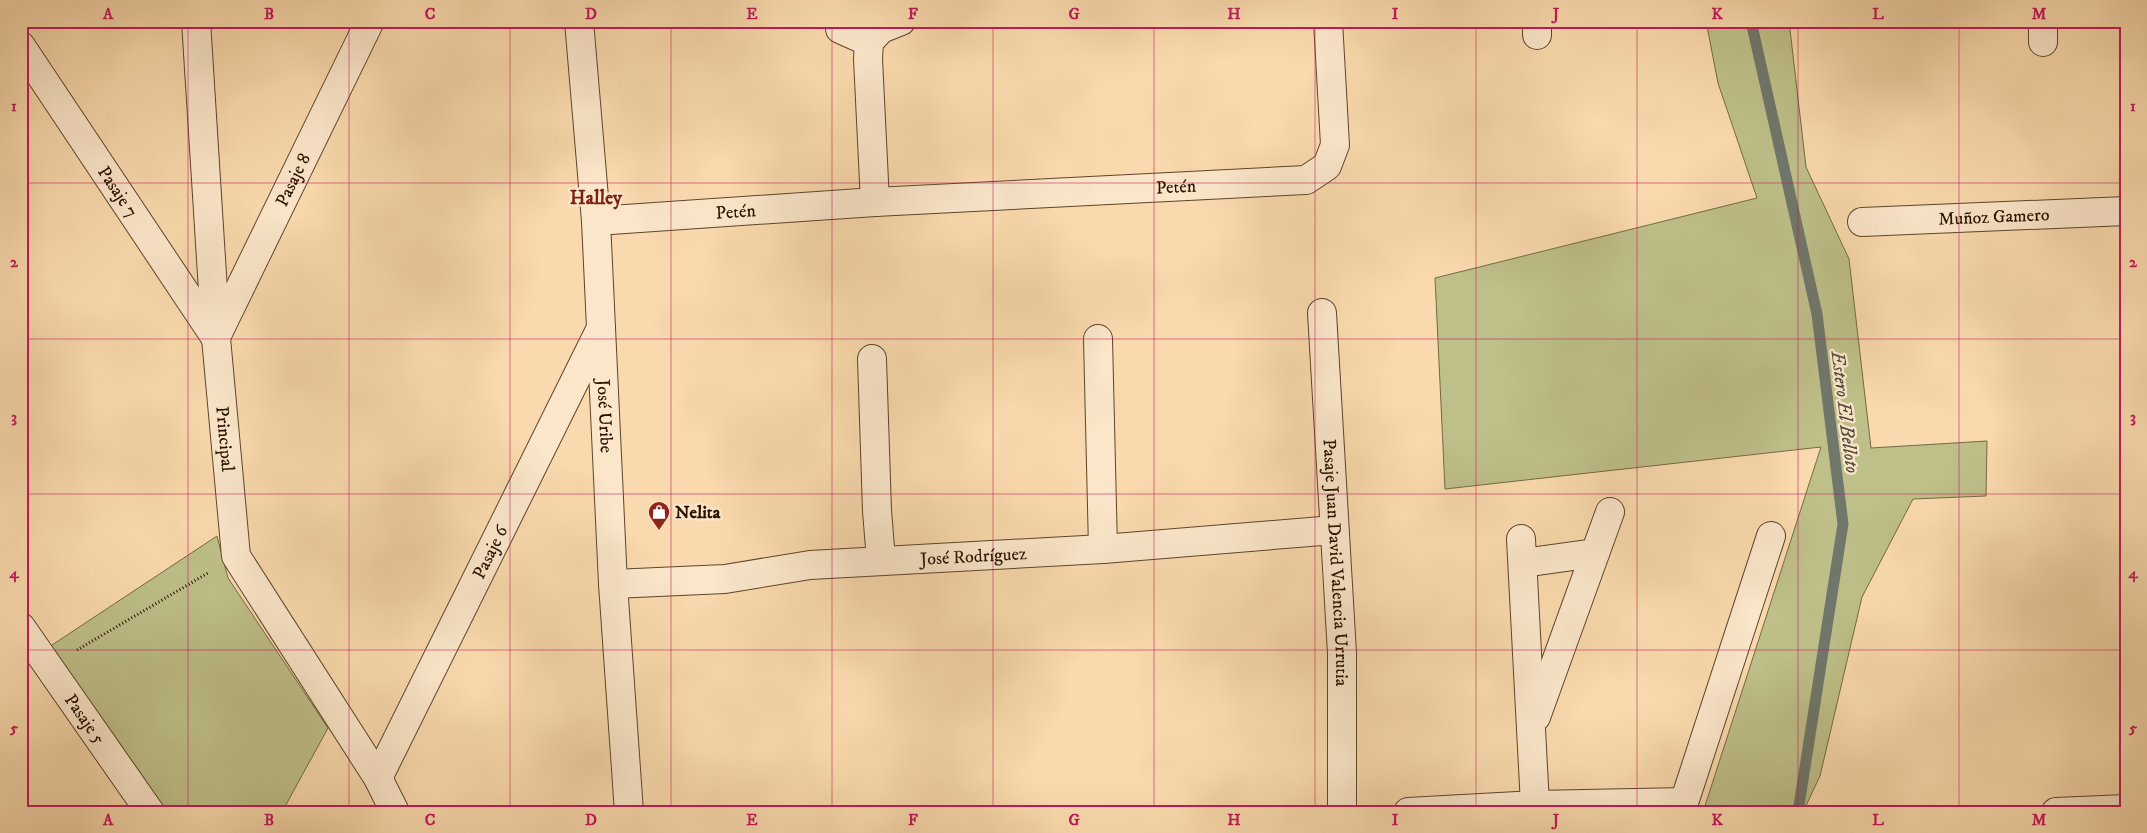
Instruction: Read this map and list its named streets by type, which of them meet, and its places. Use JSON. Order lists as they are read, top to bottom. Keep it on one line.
{"streets":{"street":["Pasaje 8","Petén","Pasaje 7","Muñoz Gamero","José Uribe","Principal","Pasaje 6","José Rodríguez","Pasaje Juan David Valencia Urrutia","Pasaje 5"]},"crossings":[["Pasaje 8","Pasaje 7"],["Pasaje 8","Principal"],["Petén","José Uribe"],["Pasaje 7","Principal"],["José Uribe","Pasaje 6"],["José Uribe","José Rodríguez"],["Principal","Pasaje 6"],["José Rodríguez","Pasaje Juan David Valencia Urrutia"]],"districts":["Halley"],"water":["Estero El Belloto"],"places":{"shop":["Nelita"]},"grid":{"columns":["A","B","C","D","E","F","G","H","I","J","K","L","M"],"rows":["1","2","3","4","5"]}}
